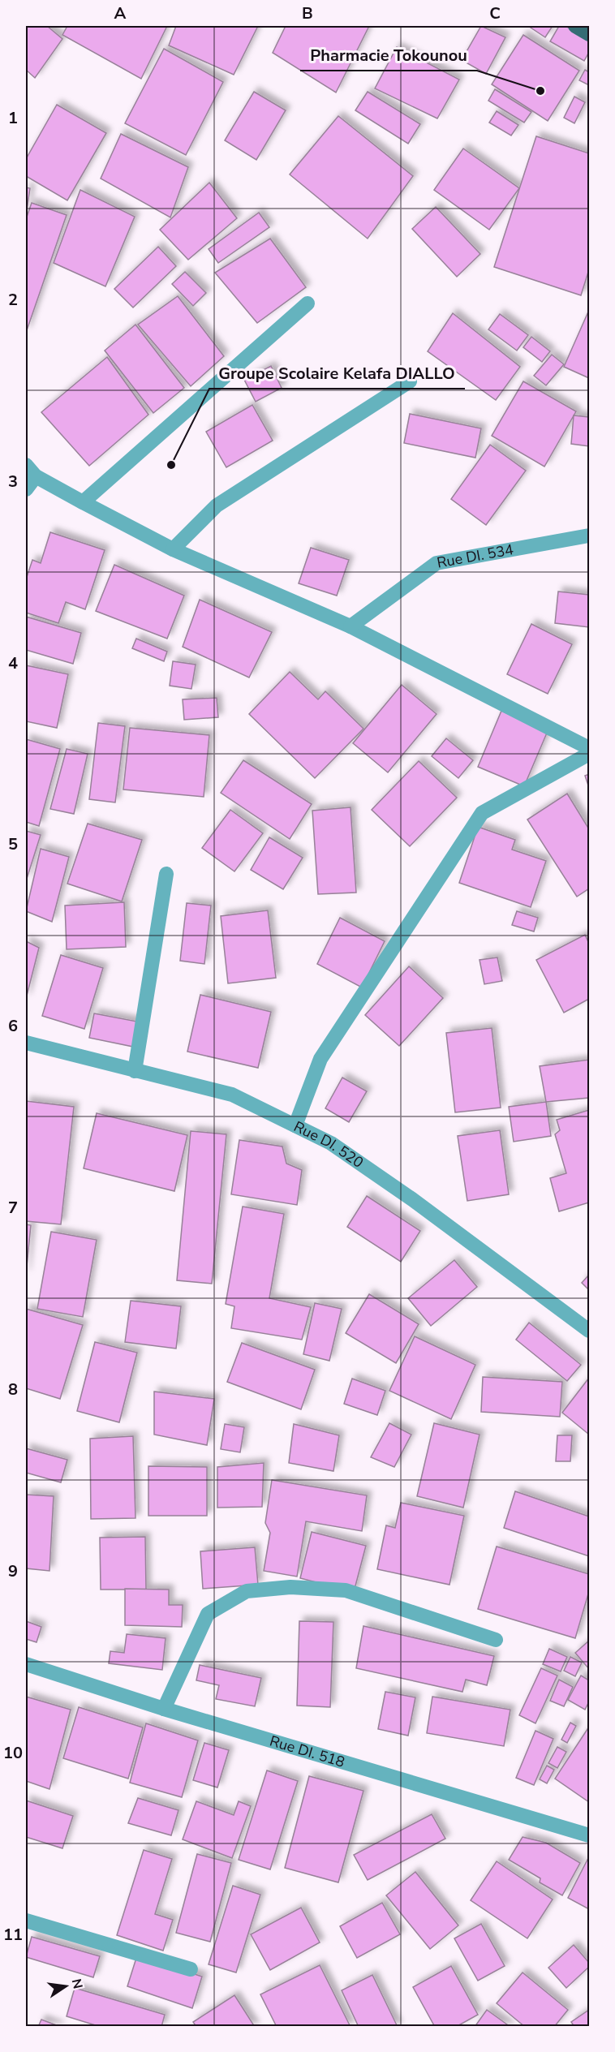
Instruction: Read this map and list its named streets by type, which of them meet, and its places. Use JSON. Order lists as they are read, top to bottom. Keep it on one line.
{"streets":{"street":["Rue DI. 534","Rue DI. 520","Rue DI. 518"]},"places":["Pharmacie Tokounou","Groupe Scolaire Kelafa DIALLO"],"north":"right","grid":{"columns":["A","B","C"],"rows":["1","2","3","4","5","6","7","8","9","10","11"]}}
